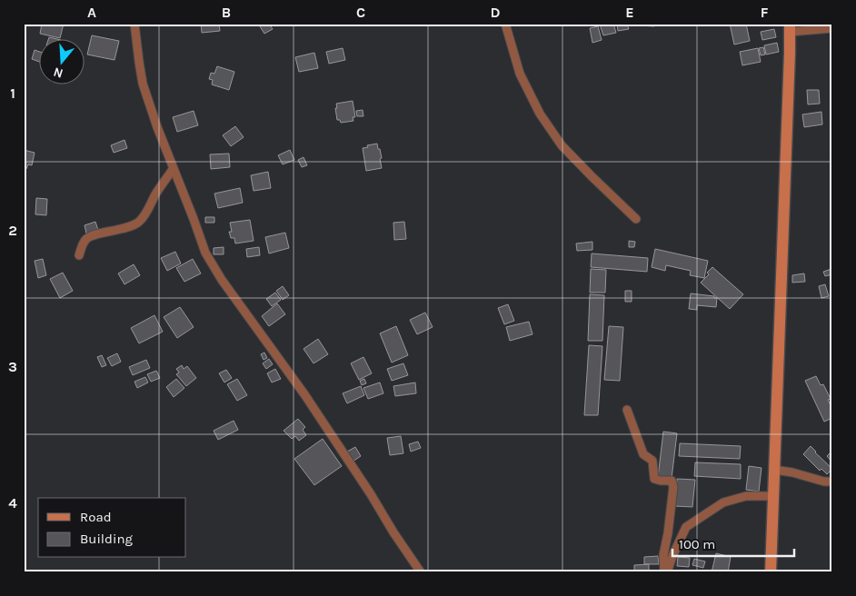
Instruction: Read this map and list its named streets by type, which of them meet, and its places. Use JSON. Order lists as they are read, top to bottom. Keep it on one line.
{"legend":["Road","Building"],"scale_bar":"100 m","north":"bottom","grid":{"columns":["A","B","C","D","E","F"],"rows":["1","2","3","4"]}}
